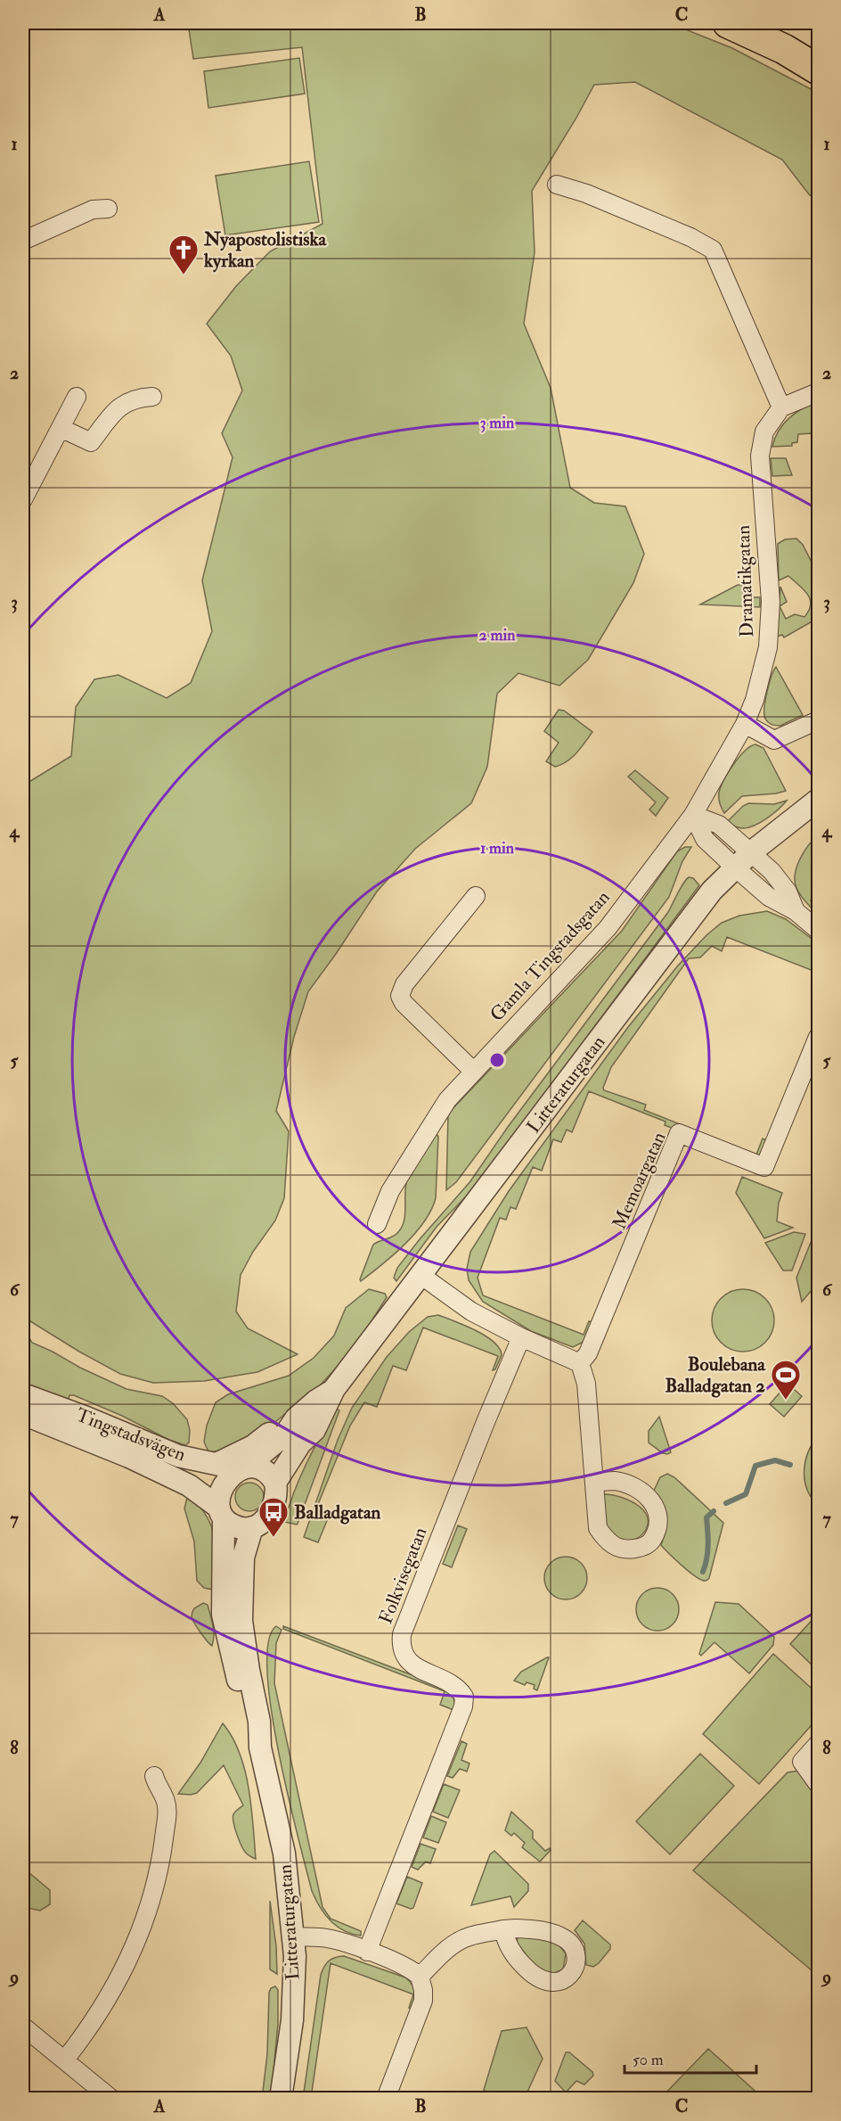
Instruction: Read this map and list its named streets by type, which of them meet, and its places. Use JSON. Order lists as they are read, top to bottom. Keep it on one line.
{"streets":{"street":["Dramatikgatan","Gamla Tingstadsgatan","Litteraturgatan","Memoargatan","Tingstadsvägen","Folkvisegatan"]},"crossings":[["Dramatikgatan","Gamla Tingstadsgatan"],["Litteraturgatan","Tingstadsvägen"]],"places":{"church":["Nyapostolistiska kyrkan"],"sports":["Boulebana Balladgatan 2"],"bus stop":["Balladgatan"]},"scale_bar":"50 m","grid":{"columns":["A","B","C"],"rows":["1","2","3","4","5","6","7","8","9"]},"rings":["3 min","2 min","1 min"]}
